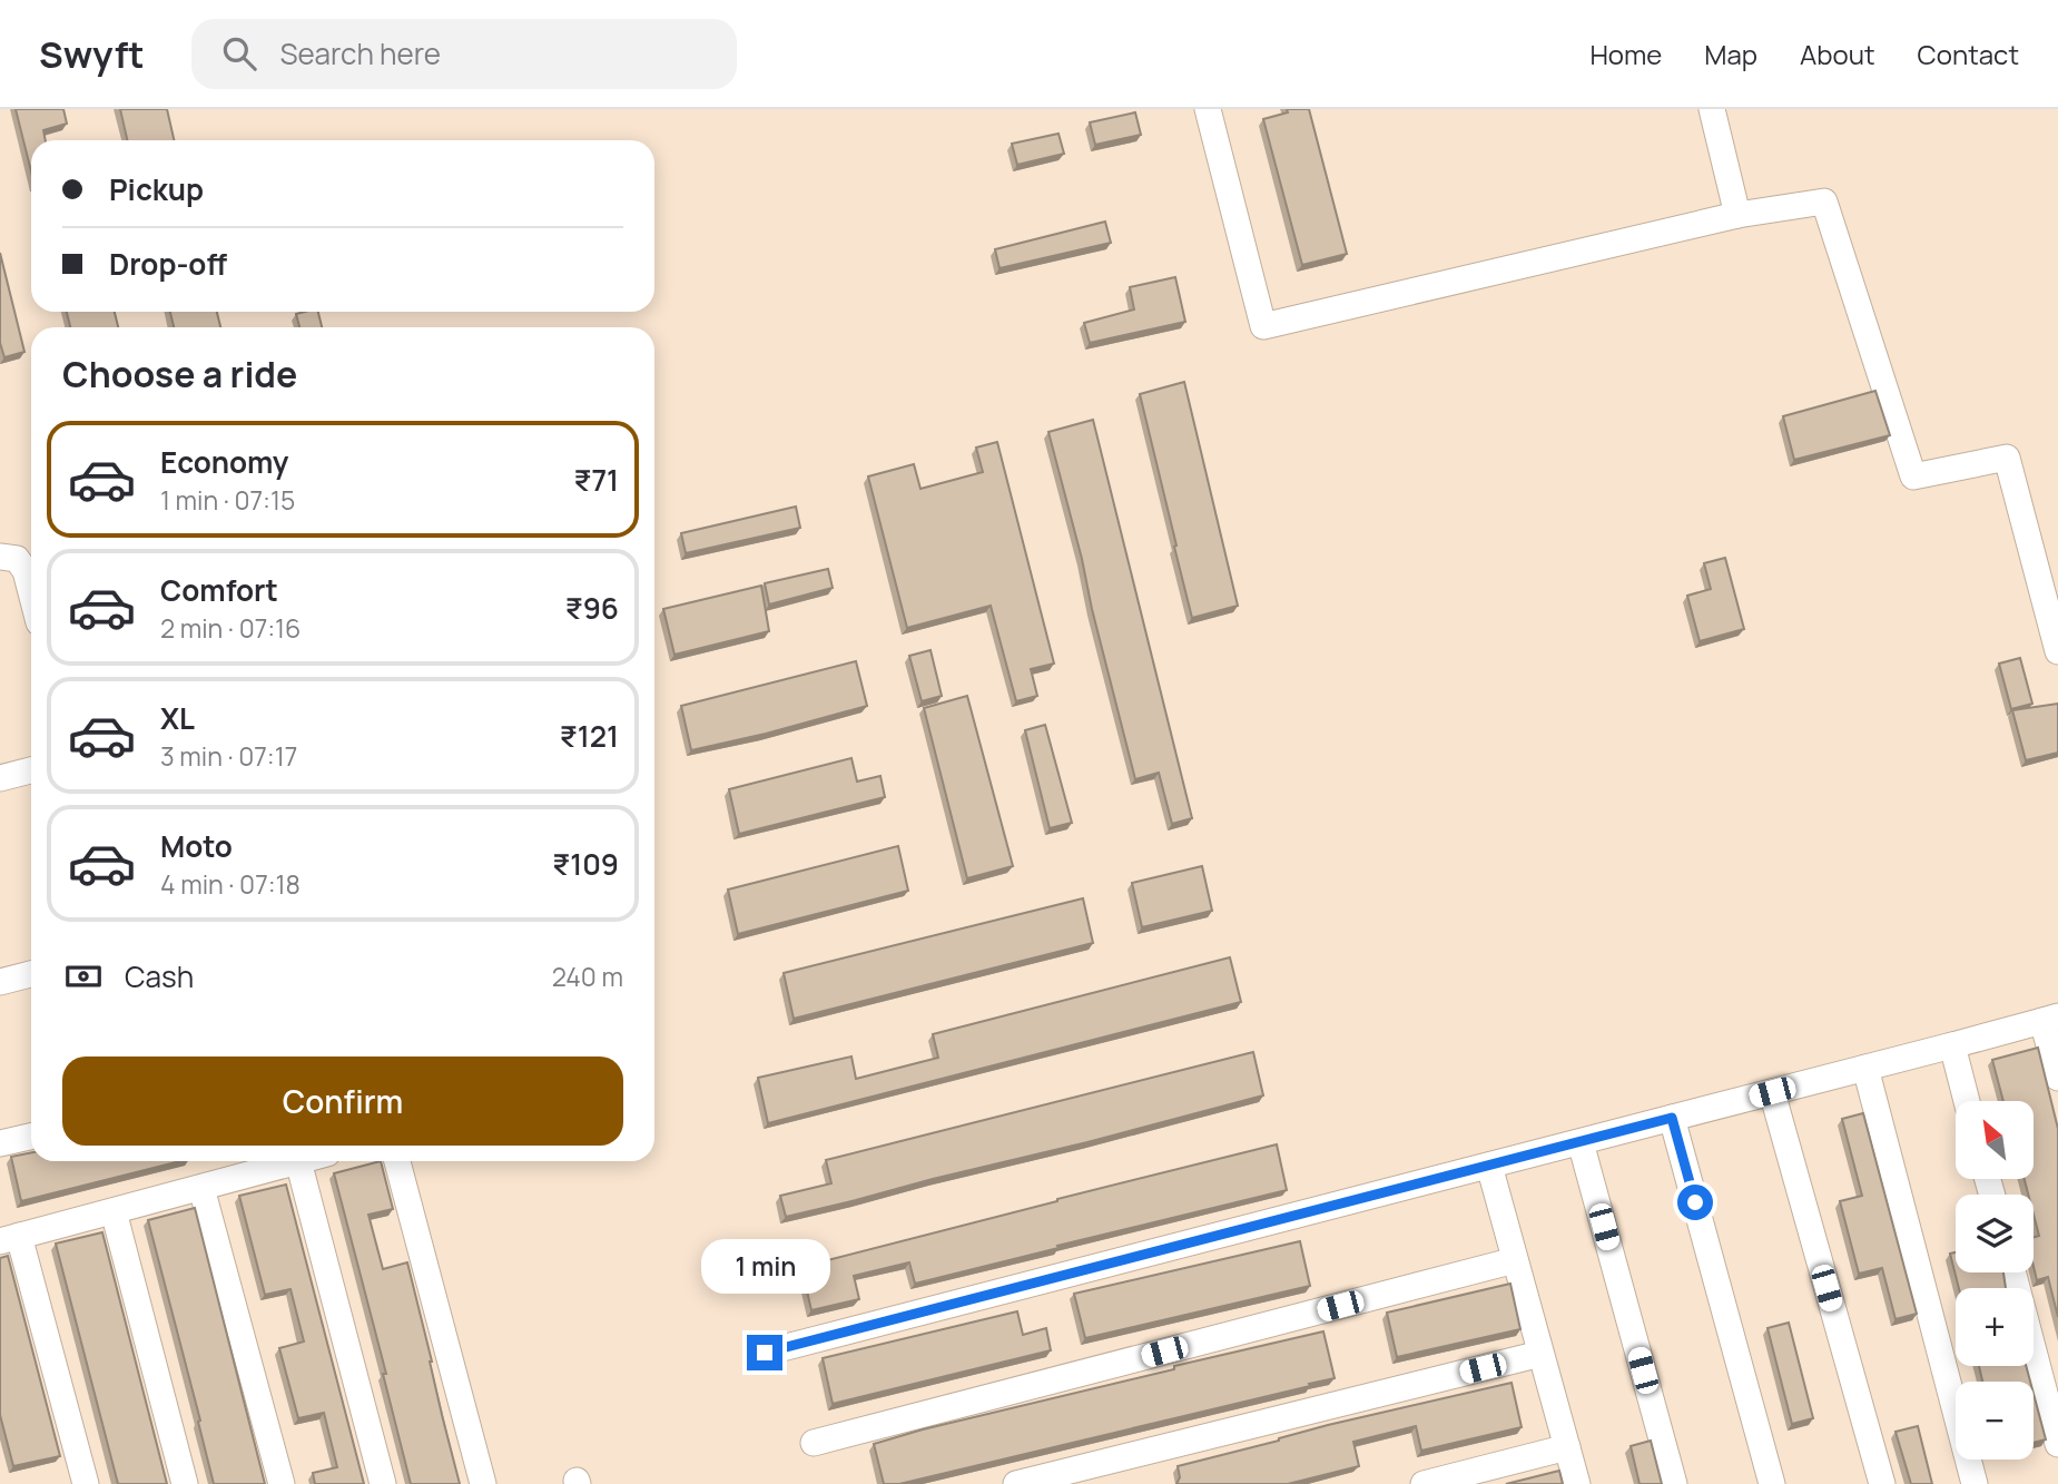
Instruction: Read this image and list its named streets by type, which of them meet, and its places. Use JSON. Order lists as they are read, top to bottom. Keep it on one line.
{"north":"top left","page":{"header":"Swyft","search":"Search here","nav":["Home","Map","About","Contact"],"banner":["Pickup","Drop-off"],"heading":"Choose a ride","list":[{"name":"Economy","note":"1 min · 07:15","value":"₹71"},{"name":"Comfort","note":"2 min · 07:16","value":"₹96"},{"name":"XL","note":"3 min · 07:17","value":"₹121"},{"name":"Moto","note":"4 min · 07:18","value":"₹109"}],"pay":["Cash","240 m"],"buttons":"Confirm","map_buttons":["+","−"],"bubble":"1 min"}}
